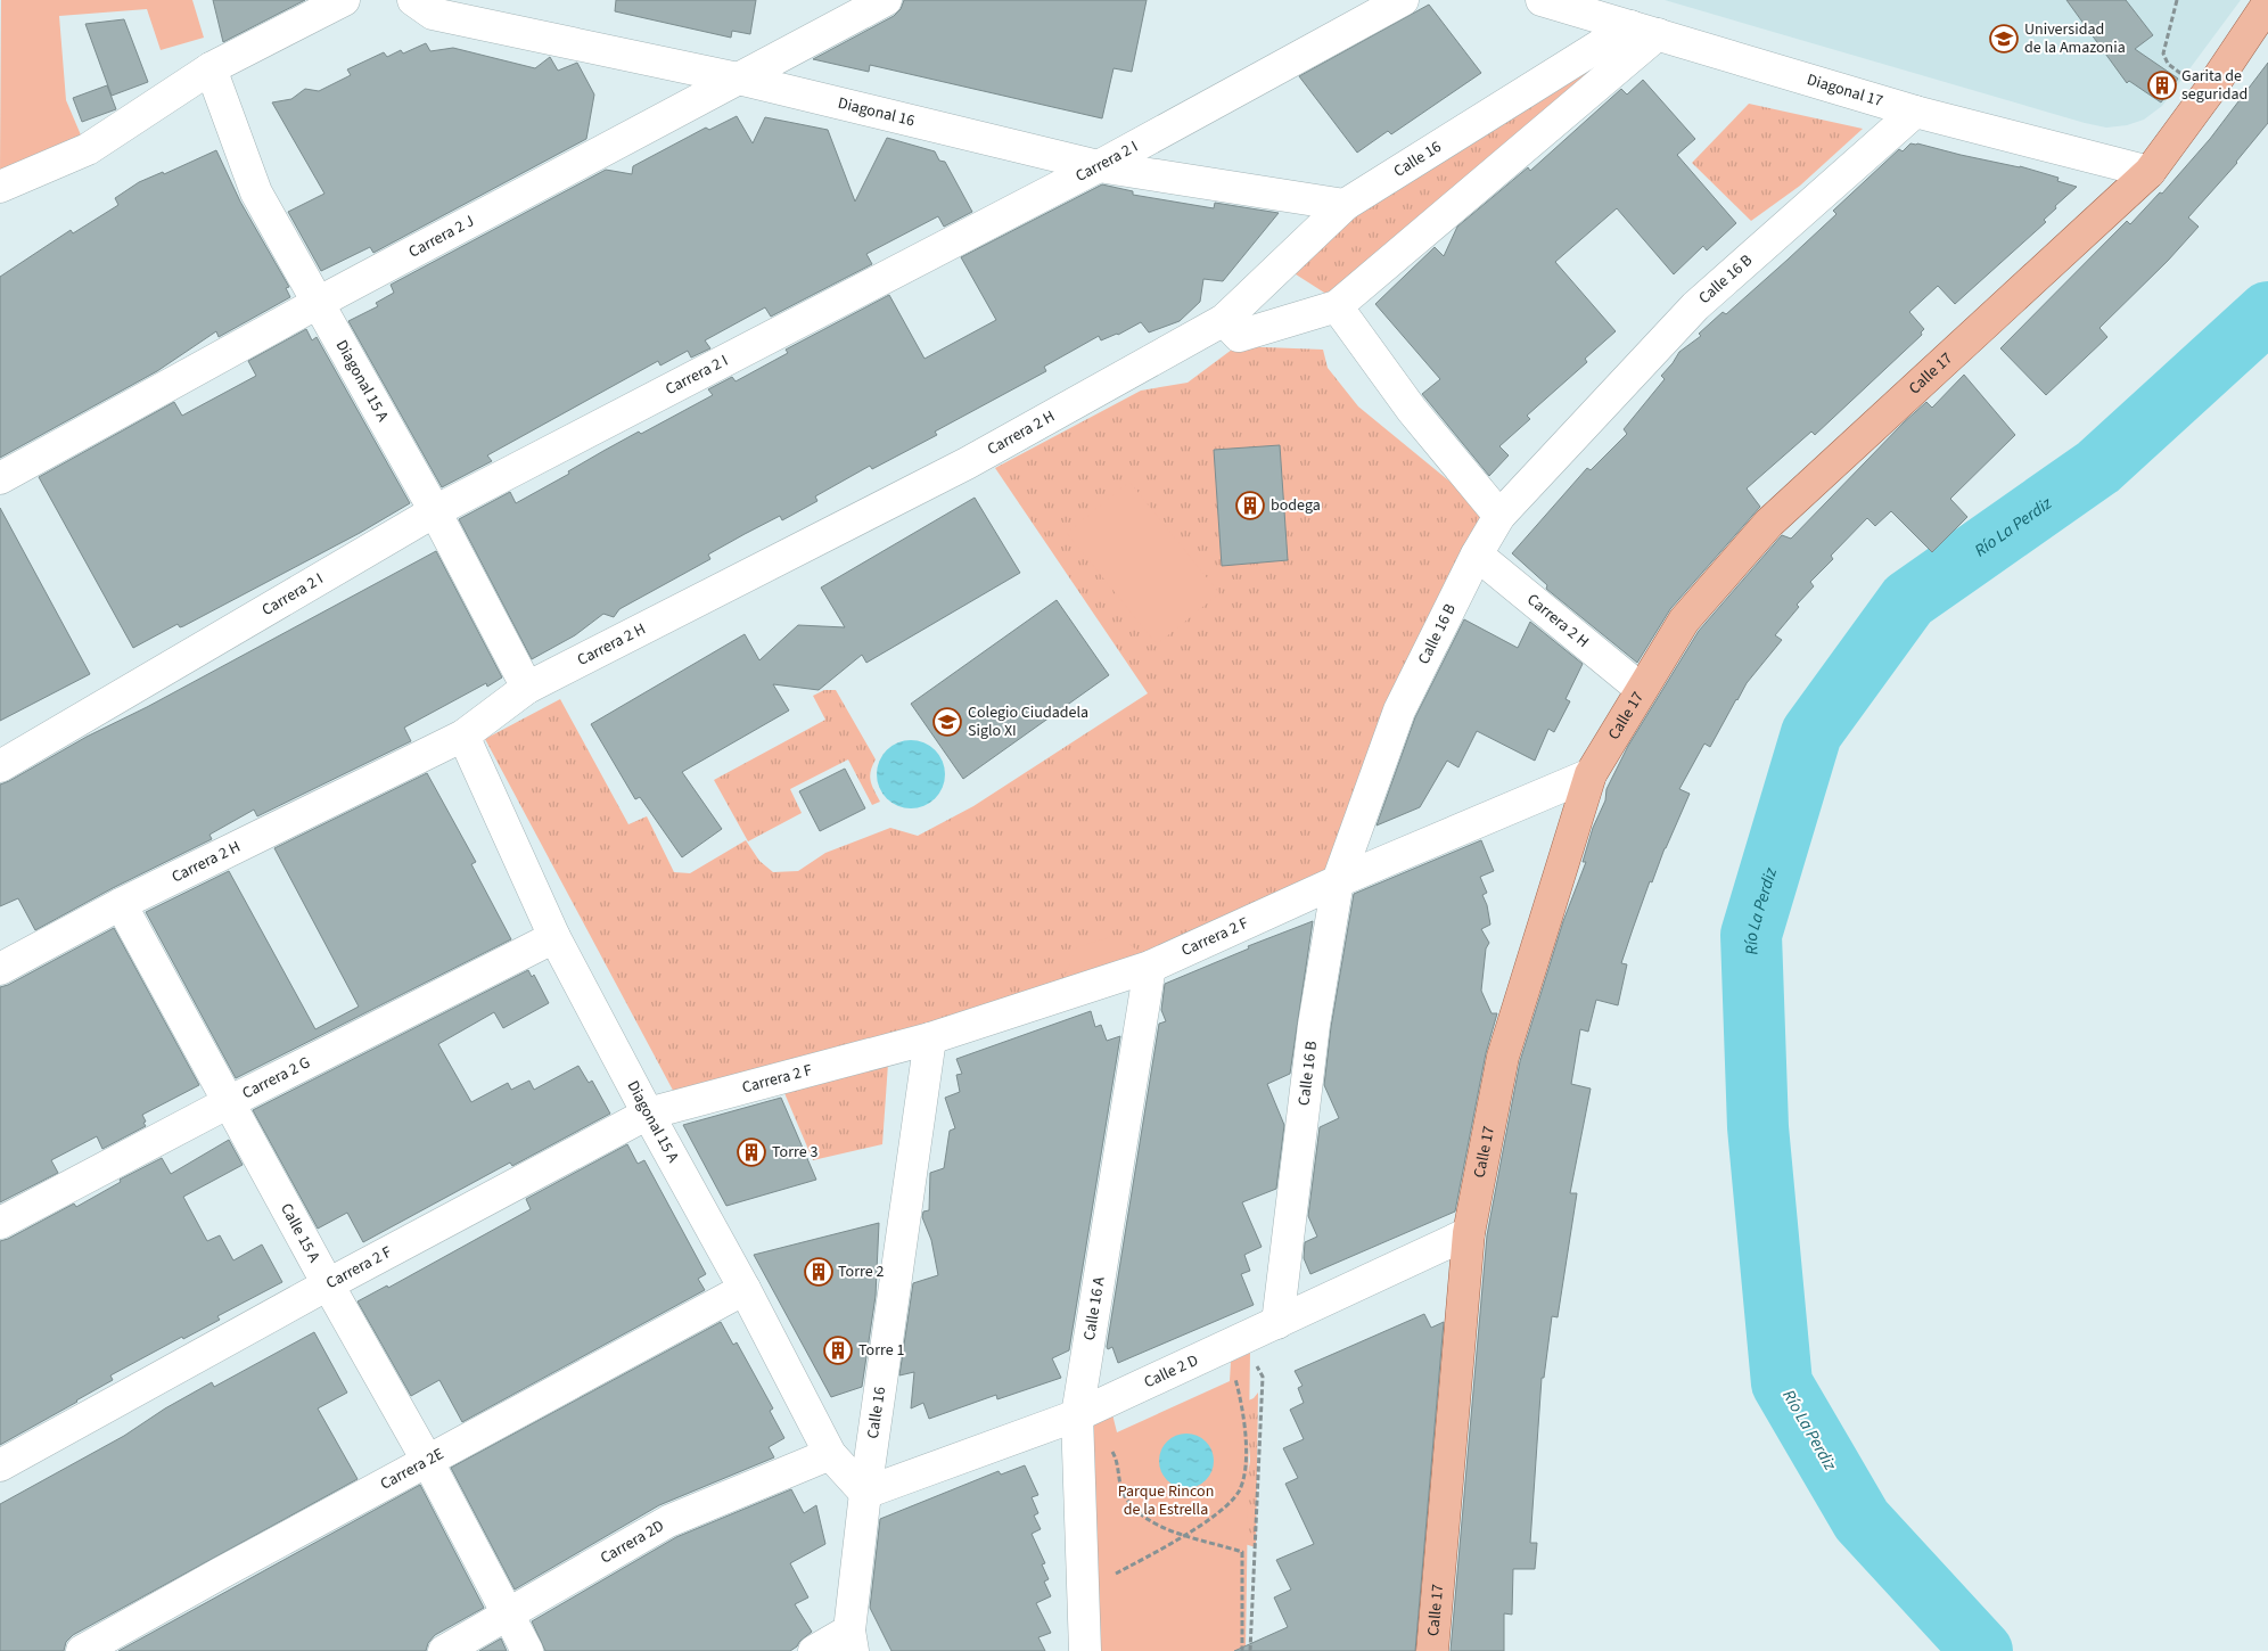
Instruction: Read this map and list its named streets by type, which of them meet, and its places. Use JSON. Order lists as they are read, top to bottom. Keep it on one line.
{"streets":{"main road":["Calle 17"],"street":["Diagonal 17","Diagonal 16","Calle 16","Carrera 2 I","Carrera 2 J","Calle 16 B","Diagonal 15 A","Carrera 2 H","Carrera 2 F","Carrera 2 G","Calle 15 A","Calle 16 A","Calle 2 D","Carrera 2E","Carrera 2D"]},"crossings":[["Diagonal 17","Calle 16"],["Diagonal 17","Calle 16 B"],["Diagonal 17","Calle 17"],["Diagonal 16","Calle 16"],["Diagonal 16","Carrera 2 I"],["Diagonal 16","Carrera 2 J"],["Calle 16","Diagonal 15 A"],["Calle 16","Carrera 2 H"],["Calle 16","Carrera 2 F"],["Calle 16","Calle 2 D"],["Carrera 2 I","Diagonal 15 A"],["Carrera 2 J","Diagonal 15 A"],["Calle 16 B","Carrera 2 H"],["Calle 16 B","Carrera 2 F"],["Calle 16 B","Calle 2 D"],["Calle 17","Carrera 2 H"],["Calle 17","Carrera 2 F"],["Calle 17","Calle 2 D"],["Diagonal 15 A","Carrera 2 H"],["Diagonal 15 A","Carrera 2 F"],["Diagonal 15 A","Carrera 2 G"],["Diagonal 15 A","Calle 2 D"],["Diagonal 15 A","Carrera 2E"],["Diagonal 15 A","Carrera 2D"],["Carrera 2 H","Calle 15 A"],["Carrera 2 F","Calle 15 A"],["Carrera 2 F","Calle 16 A"],["Carrera 2 G","Calle 15 A"],["Calle 15 A","Carrera 2E"],["Calle 15 A","Carrera 2D"],["Calle 16 A","Calle 2 D"]],"water":["Río La Perdiz"],"parks":["Parque Rincon de la Estrella"],"places":{"school or university":["Universidad de la Amazonia","Colegio Ciudadela Siglo XI"],"building":["Garita de seguridad","bodega","Torre 3","Torre 2","Torre 1"]}}
